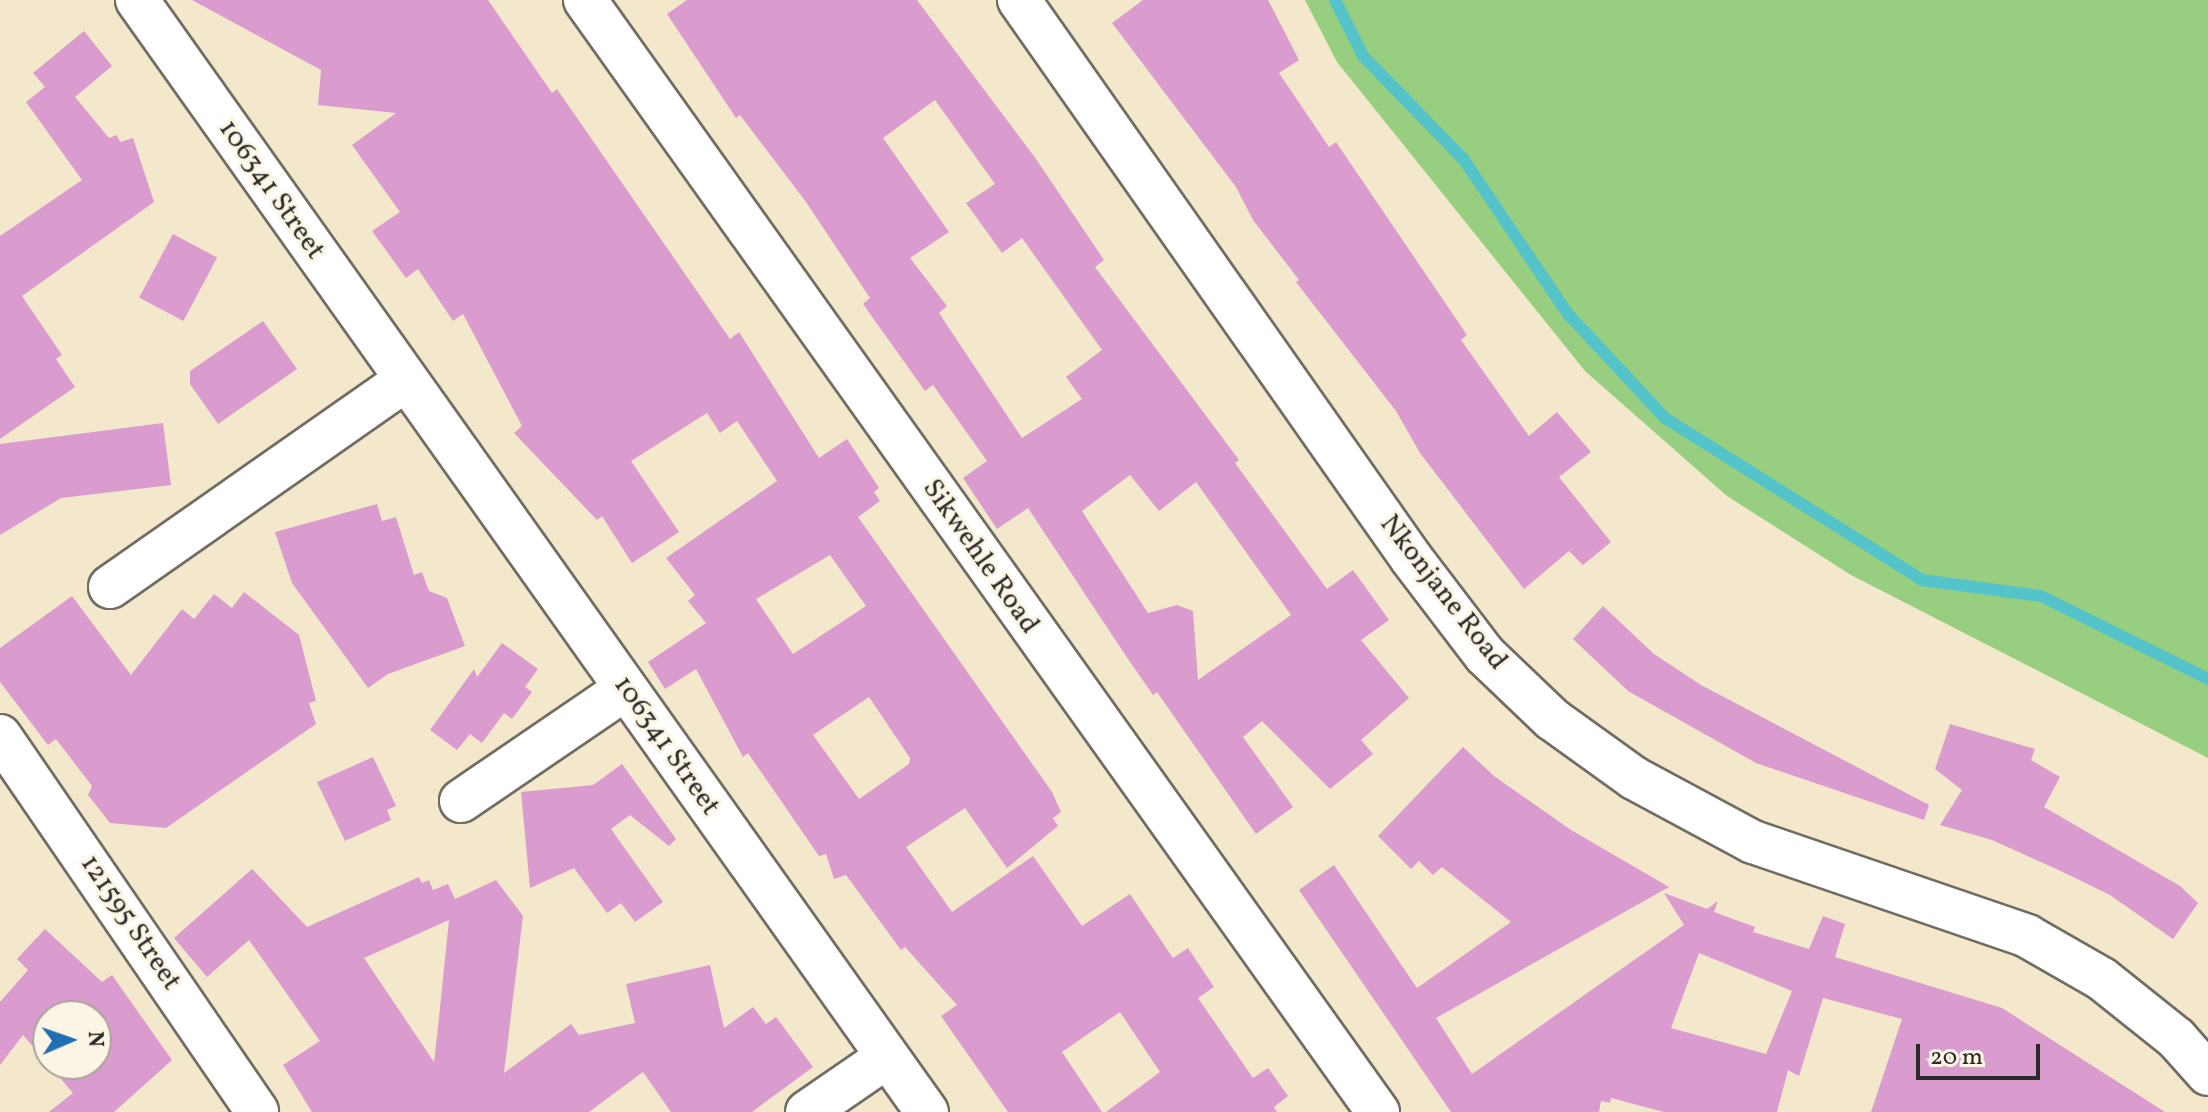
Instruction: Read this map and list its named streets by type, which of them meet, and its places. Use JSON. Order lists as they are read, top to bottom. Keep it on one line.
{"streets":{"street":["106341 Street","Sikwehle Road","Nkonjane Road","121595 Street"]},"scale_bar":"20 m","north":"right"}
